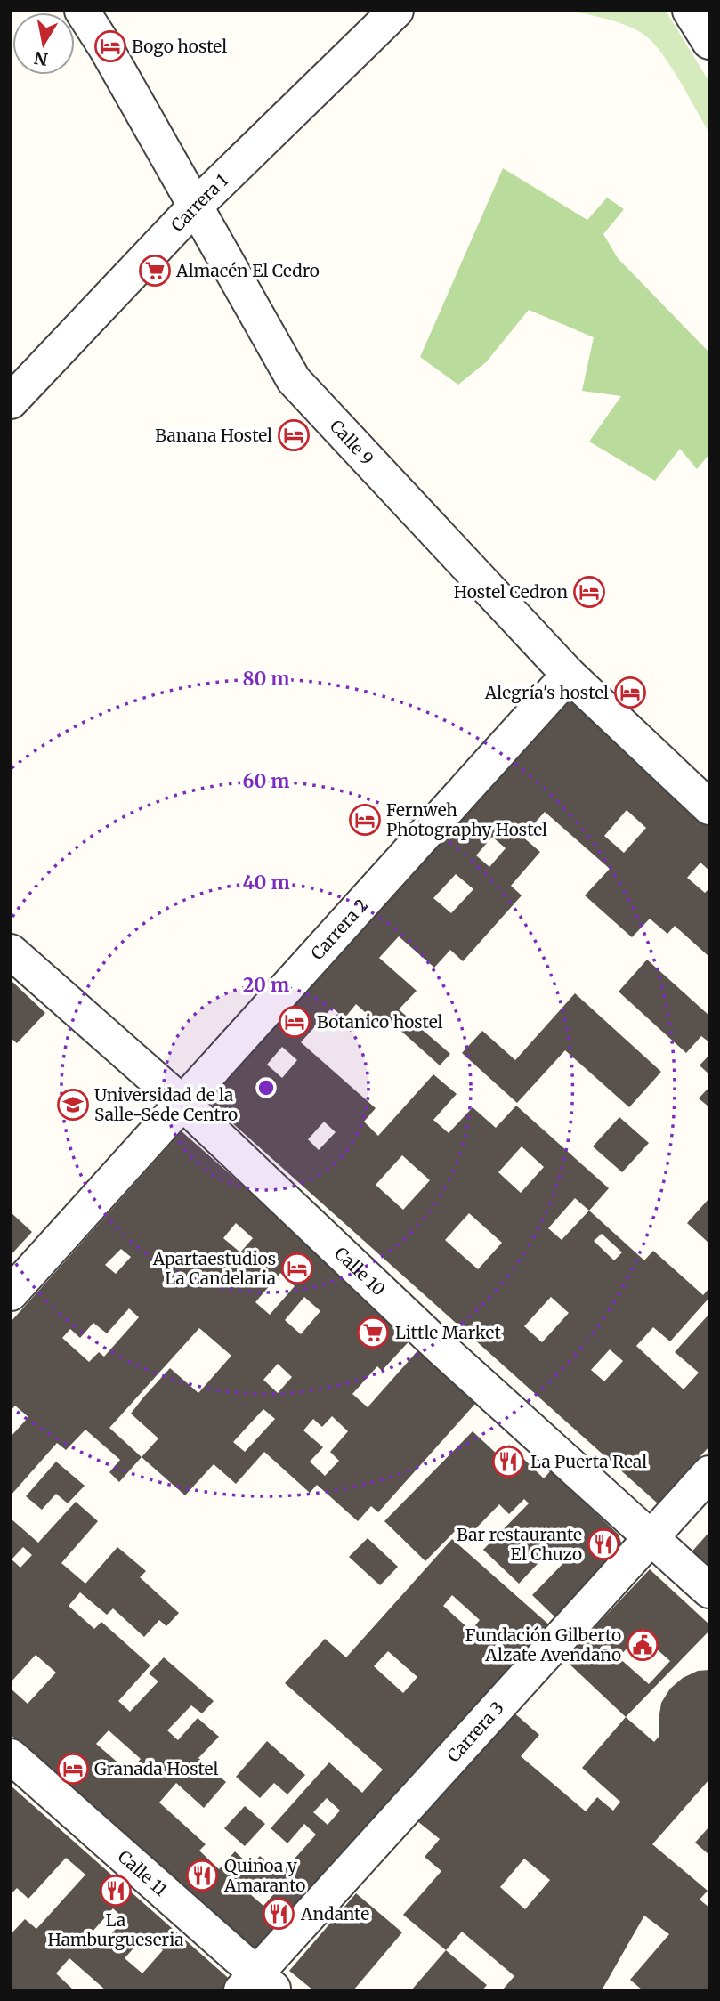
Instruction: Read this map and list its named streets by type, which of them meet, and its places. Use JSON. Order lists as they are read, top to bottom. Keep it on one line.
{"streets":{"street":["Carrera 1","Calle 9","Carrera 2","Calle 10","Carrera 3","Calle 11"]},"crossings":[["Carrera 1","Calle 9"],["Calle 9","Carrera 2"],["Carrera 2","Calle 10"],["Calle 10","Carrera 3"],["Carrera 3","Calle 11"]],"places":{"hotel":["Bogo hostel","Banana Hostel","Hostel Cedron","Alegría's hostel","Fernweh Photography Hostel","Botanico hostel","Apartaestudios La Candelaria","Granada Hostel"],"supermarket":["Almacén El Cedro","Little Market"],"school or university":["Universidad de la Salle-Sede Centro"],"restaurant":["La Puerta Real","Bar restaurante El Chuzo","Quinoa y Amaranto","La Hamburgueseria","Andante"],"public building":["Fundación Gilberto Alzate Avendaño"]},"north":"bottom","rings":["80 m","60 m","40 m","20 m"]}
